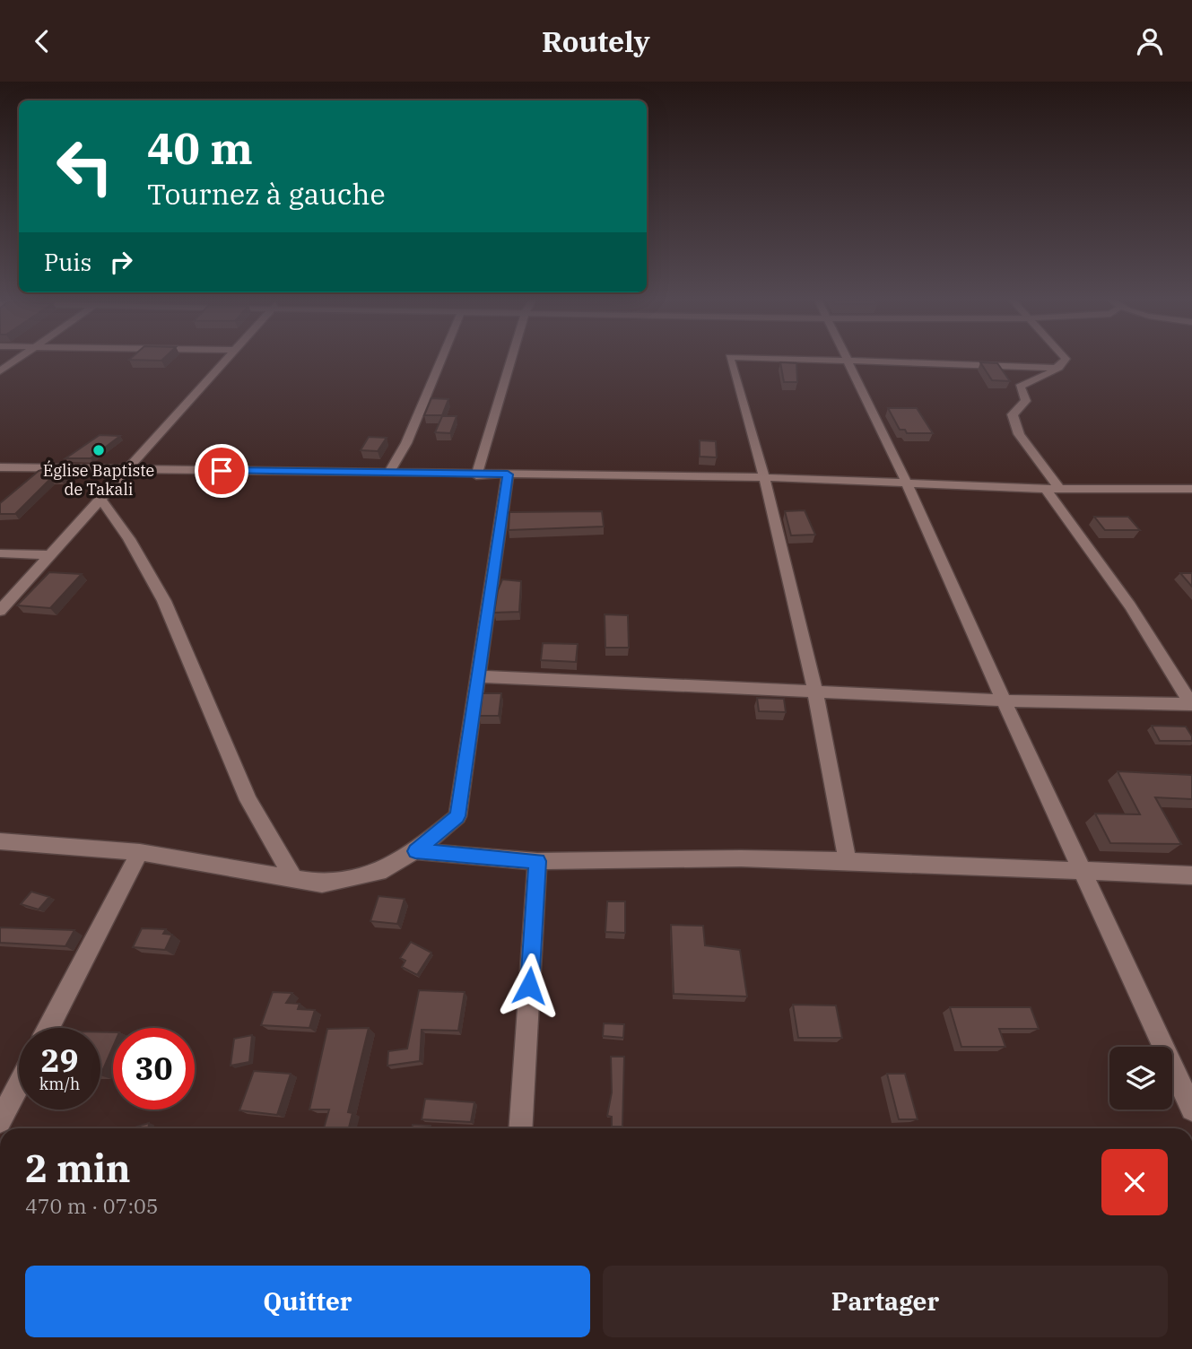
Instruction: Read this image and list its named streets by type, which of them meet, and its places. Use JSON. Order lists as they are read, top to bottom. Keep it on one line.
{"places":["Église Baptiste de Takali"],"page":{"header":"Routely","turn":["40 m","Tournez à gauche"],"then":"Puis","speed":"29 km/h","limit":"30","heading":["2 min","470 m · 07:05"],"buttons":["Quitter","Partager"]}}
